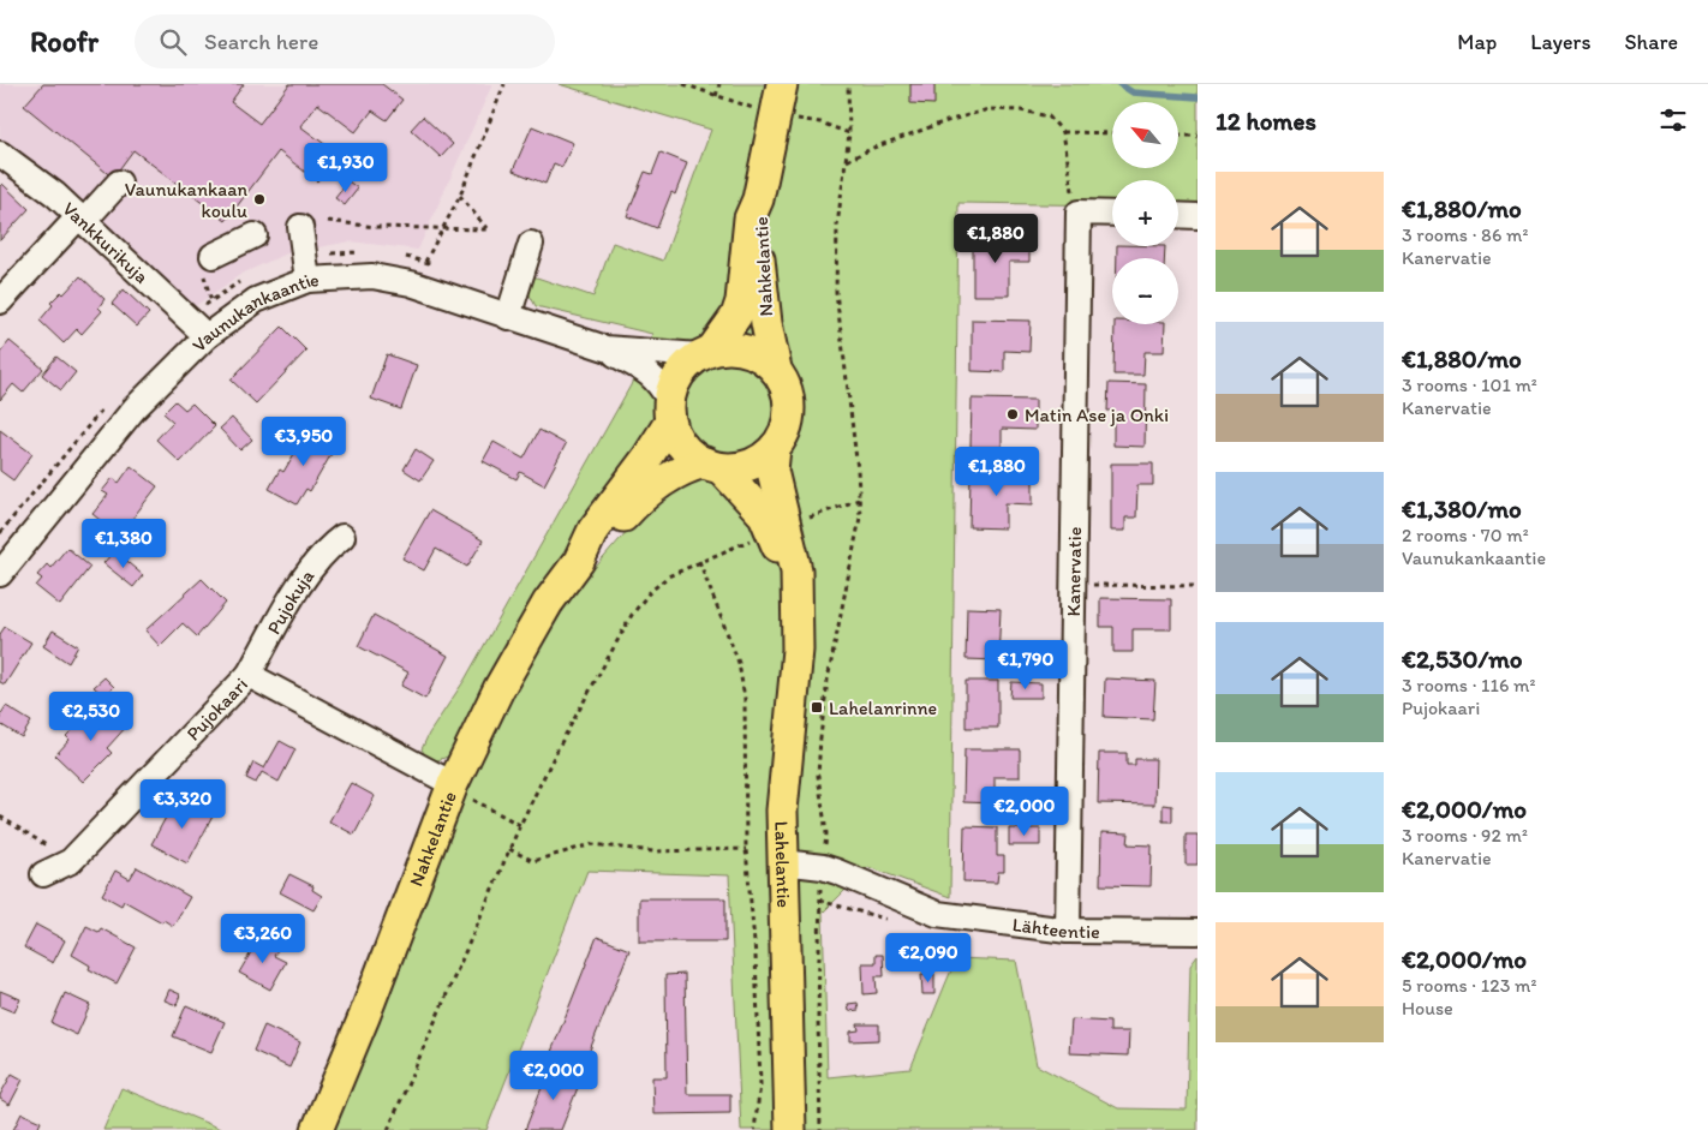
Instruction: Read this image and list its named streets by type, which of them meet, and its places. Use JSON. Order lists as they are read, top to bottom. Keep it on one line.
{"streets":{"main road":["Nahkelantie","Lahelantie"],"street":["Vankkurikuja","Vaunukankaantie","Kanervatie","Pujokuja","Pujokaari","Lähteentie"]},"crossings":[["Vankkurikuja","Vaunukankaantie"],["Nahkelantie","Vaunukankaantie"],["Nahkelantie","Pujokaari"],["Nahkelantie","Lahelantie"],["Vaunukankaantie","Lahelantie"],["Kanervatie","Lähteentie"],["Pujokuja","Pujokaari"],["Lahelantie","Lähteentie"]],"places":{"other":["Vaunukankaan koulu","Matin Ase ja Onki"],"transit":["Lahelanrinne"]},"north":"top left","page":{"header":"Roofr","search":"Search here","nav":["Map","Layers","Share"],"heading":"12 homes","map_buttons":["+","−"],"price":["€1,930","€1,880","€3,950","€1,880","€1,380","€1,790","€2,530","€3,320","€2,000","€3,260","€2,090","€2,000"],"list":[{"name":"€1,880/mo","note":"3 rooms · 86 m² · Kanervatie"},{"name":"€1,880/mo","note":"3 rooms · 101 m² · Kanervatie"},{"name":"€1,380/mo","note":"2 rooms · 70 m² · Vaunukankaantie"},{"name":"€2,530/mo","note":"3 rooms · 116 m² · Pujokaari"},{"name":"€2,000/mo","note":"3 rooms · 92 m² · Kanervatie"},{"name":"€2,000/mo","note":"5 rooms · 123 m² · House"}]}}
